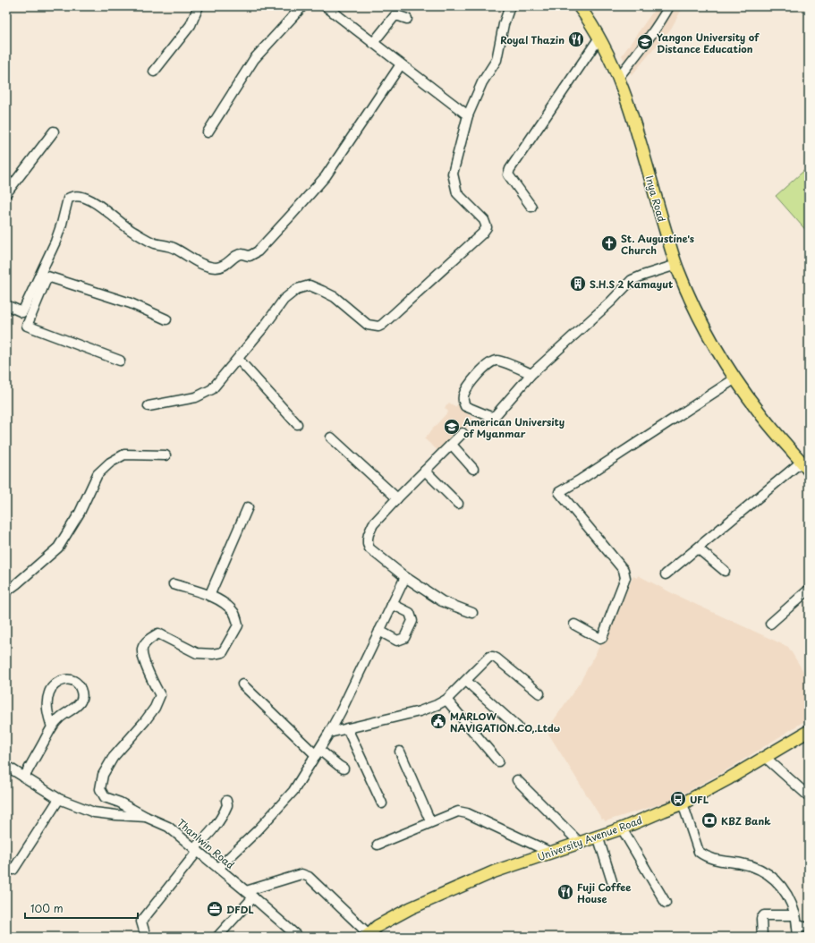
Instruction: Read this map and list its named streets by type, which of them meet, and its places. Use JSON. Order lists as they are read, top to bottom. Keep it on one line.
{"streets":{"main road":["Inya Road","University Avenue Road"],"street":["Thanlwin Road"]},"places":{"restaurant":["Royal Thazin","Fuji Coffee House"],"school or university":["Yangon University of Distance Education","American University of Myanmar"],"church":["St. Augustine's Church"],"building":["S.H.S 2 Kamayut"],"public building":["MARLOW NAVIGATION.CO,.Ltdမ"],"bus stop":["UFL"],"bank":["KBZ Bank"],"office":["DFDL"]},"scale_bar":"100 m"}
